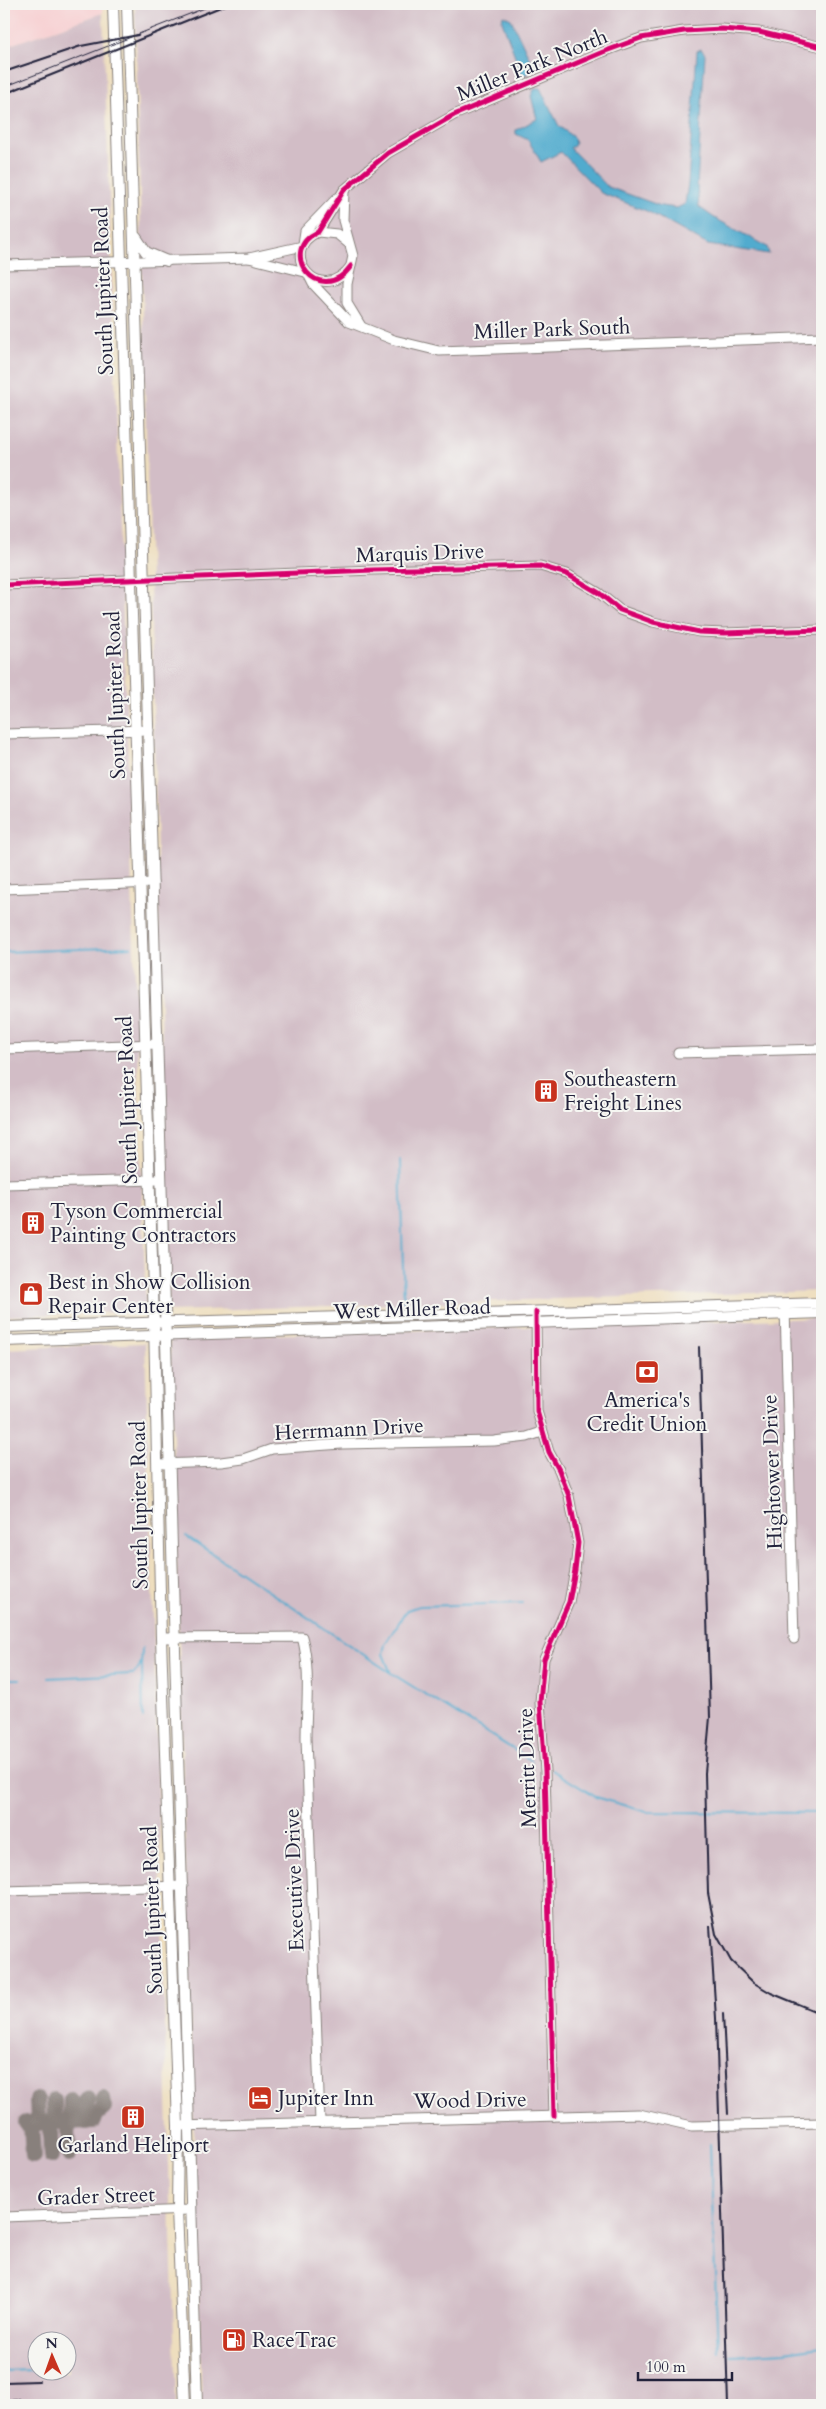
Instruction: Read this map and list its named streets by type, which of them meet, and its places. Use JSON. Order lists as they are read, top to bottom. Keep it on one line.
{"streets":{"main road":["South Jupiter Road","West Miller Road"],"street":["Miller Park North","Miller Park South","Marquis Drive","Herrmann Drive","Hightower Drive","Merritt Drive","Executive Drive","Wood Drive","Grader Street"]},"crossings":[["Miller Park North","Miller Park South"],["South Jupiter Road","Marquis Drive"],["South Jupiter Road","West Miller Road"],["South Jupiter Road","Herrmann Drive"],["South Jupiter Road","Executive Drive"],["South Jupiter Road","Wood Drive"],["South Jupiter Road","Grader Street"],["West Miller Road","Hightower Drive"],["West Miller Road","Merritt Drive"],["Herrmann Drive","Merritt Drive"],["Merritt Drive","Wood Drive"],["Executive Drive","Wood Drive"]],"places":{"building":["Southeastern Freight Lines","Tyson Commercial Painting Contractors","Garland Heliport"],"shop":["Best in Show Collision Repair Center"],"bank":["America's Credit Union"],"hotel":["Jupiter Inn"],"fuel station":["RaceTrac"]},"scale_bar":"100 m","north":"top"}
